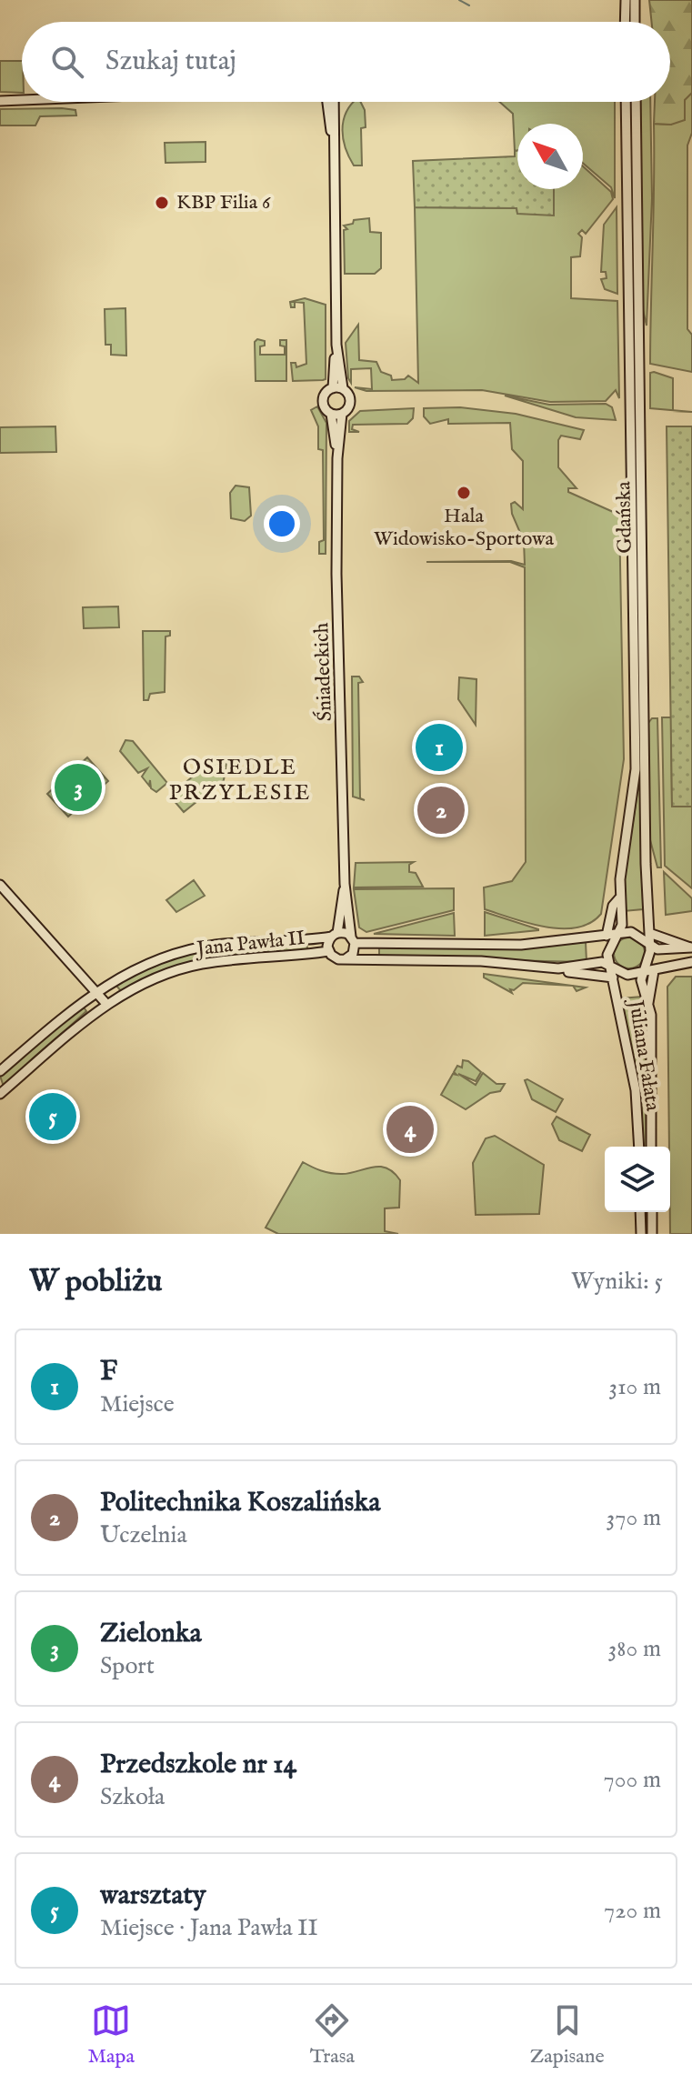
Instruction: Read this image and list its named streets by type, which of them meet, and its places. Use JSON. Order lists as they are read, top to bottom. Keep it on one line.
{"streets":{"main road":["Gdańska","Śniadeckich","Jana Pawła II","Juliana Fałata"]},"crossings":[["Gdańska","Juliana Fałata"],["Śniadeckich","Jana Pawła II"]],"districts":["OSIEDLE PRZYLESIE"],"places":["KBP Filia 6","Hala Widowisko-Sportowa"],"north":"top left","page":{"search":"Szukaj tutaj","pins":["1","3","2","5","4"],"heading":["W pobliżu","Wyniki: 5"],"list":[{"mark":"1","name":"F","note":"Miejsce","value":"310 m"},{"mark":"2","name":"Politechnika Koszalińska","note":"Uczelnia","value":"370 m"},{"mark":"3","name":"Zielonka","note":"Sport","value":"380 m"},{"mark":"4","name":"Przedszkole nr 14","note":"Szkoła","value":"700 m"},{"mark":"5","name":"warsztaty","note":"Miejsce · Jana Pawła II","value":"720 m"}],"nav":["Mapa","Trasa","Zapisane"]}}
